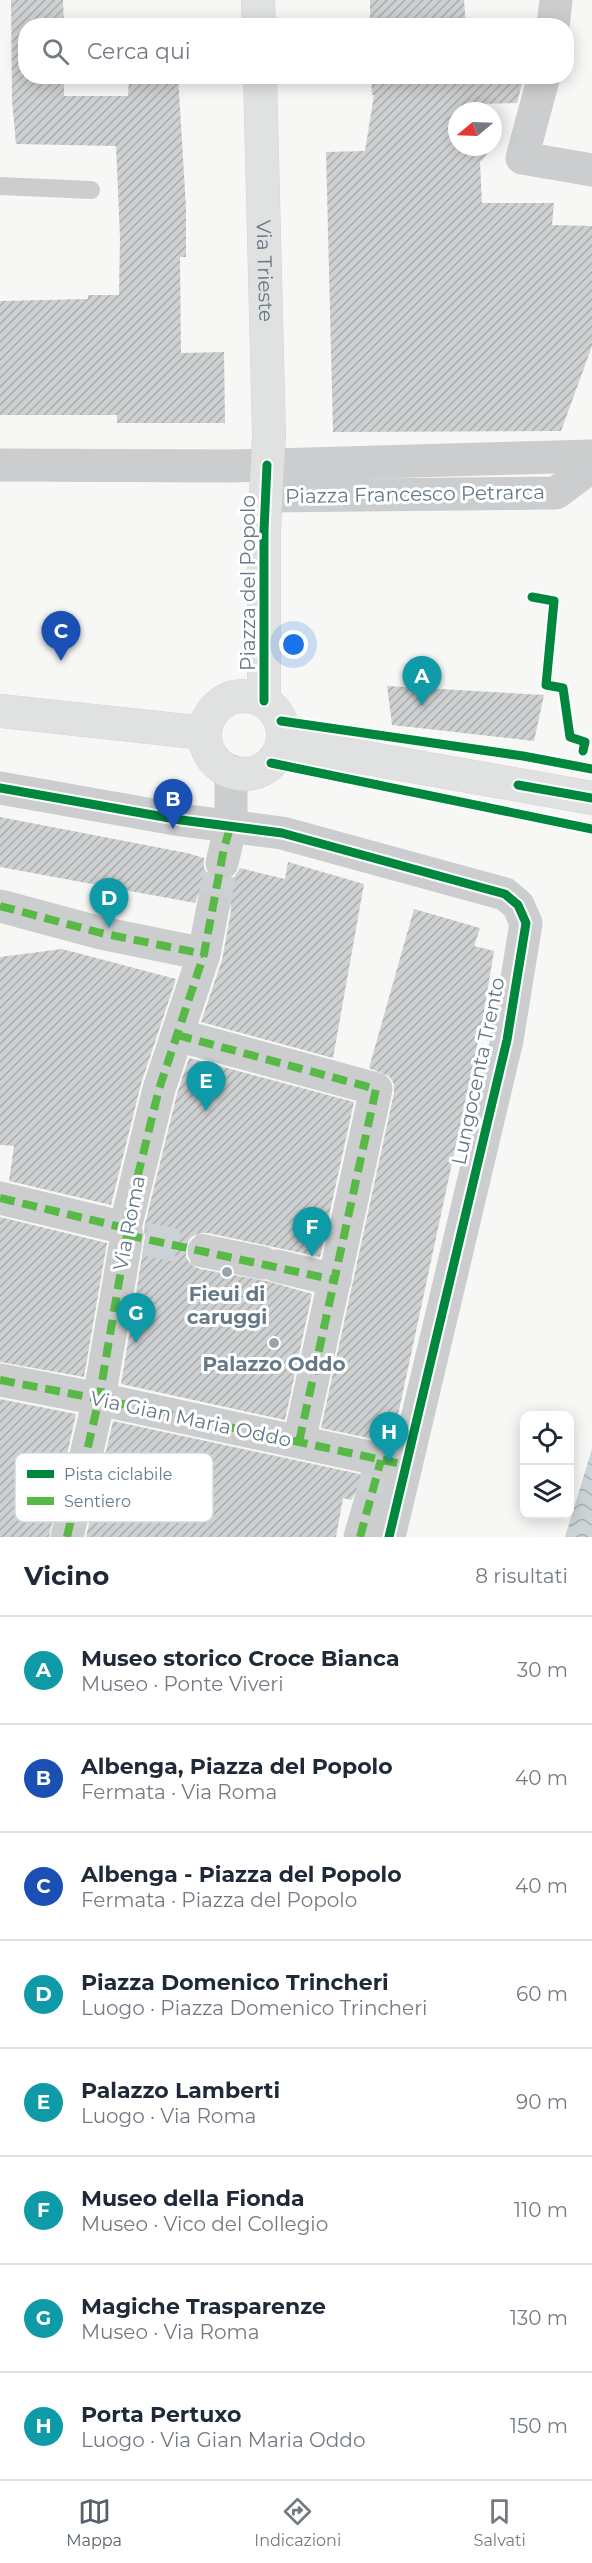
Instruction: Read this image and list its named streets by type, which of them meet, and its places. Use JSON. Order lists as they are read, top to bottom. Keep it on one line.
{"streets":{"main road":["Via Trieste","Piazza del Popolo"],"street":["Piazza Francesco Petrarca","Lungocenta Trento","Via Roma","Via Gian Maria Oddo"]},"crossings":[["Via Trieste","Piazza Francesco Petrarca"],["Via Trieste","Piazza del Popolo"],["Piazza Francesco Petrarca","Piazza del Popolo"],["Lungocenta Trento","Via Gian Maria Oddo"],["Via Roma","Via Gian Maria Oddo"]],"places":["Fieui di caruggi","Palazzo Oddo"],"legend":["Pista ciclabile","Sentiero"],"north":"left","page":{"search":"Cerca qui","pins":["C","A","B","D","E","F","G","H"],"heading":["Vicino","8 risultati"],"list":[{"mark":"A","name":"Museo storico Croce Bianca","note":"Museo · Ponte Viveri","value":"30 m"},{"mark":"B","name":"Albenga, Piazza del Popolo","note":"Fermata · Via Roma","value":"40 m"},{"mark":"C","name":"Albenga - Piazza del Popolo","note":"Fermata · Piazza del Popolo","value":"40 m"},{"mark":"D","name":"Piazza Domenico Trincheri","note":"Luogo · Piazza Domenico Trincheri","value":"60 m"},{"mark":"E","name":"Palazzo Lamberti","note":"Luogo · Via Roma","value":"90 m"},{"mark":"F","name":"Museo della Fionda","note":"Museo · Vico del Collegio","value":"110 m"},{"mark":"G","name":"Magiche Trasparenze","note":"Museo · Via Roma","value":"130 m"},{"mark":"H","name":"Porta Pertuxo","note":"Luogo · Via Gian Maria Oddo","value":"150 m"}],"nav":["Mappa","Indicazioni","Salvati"]}}
